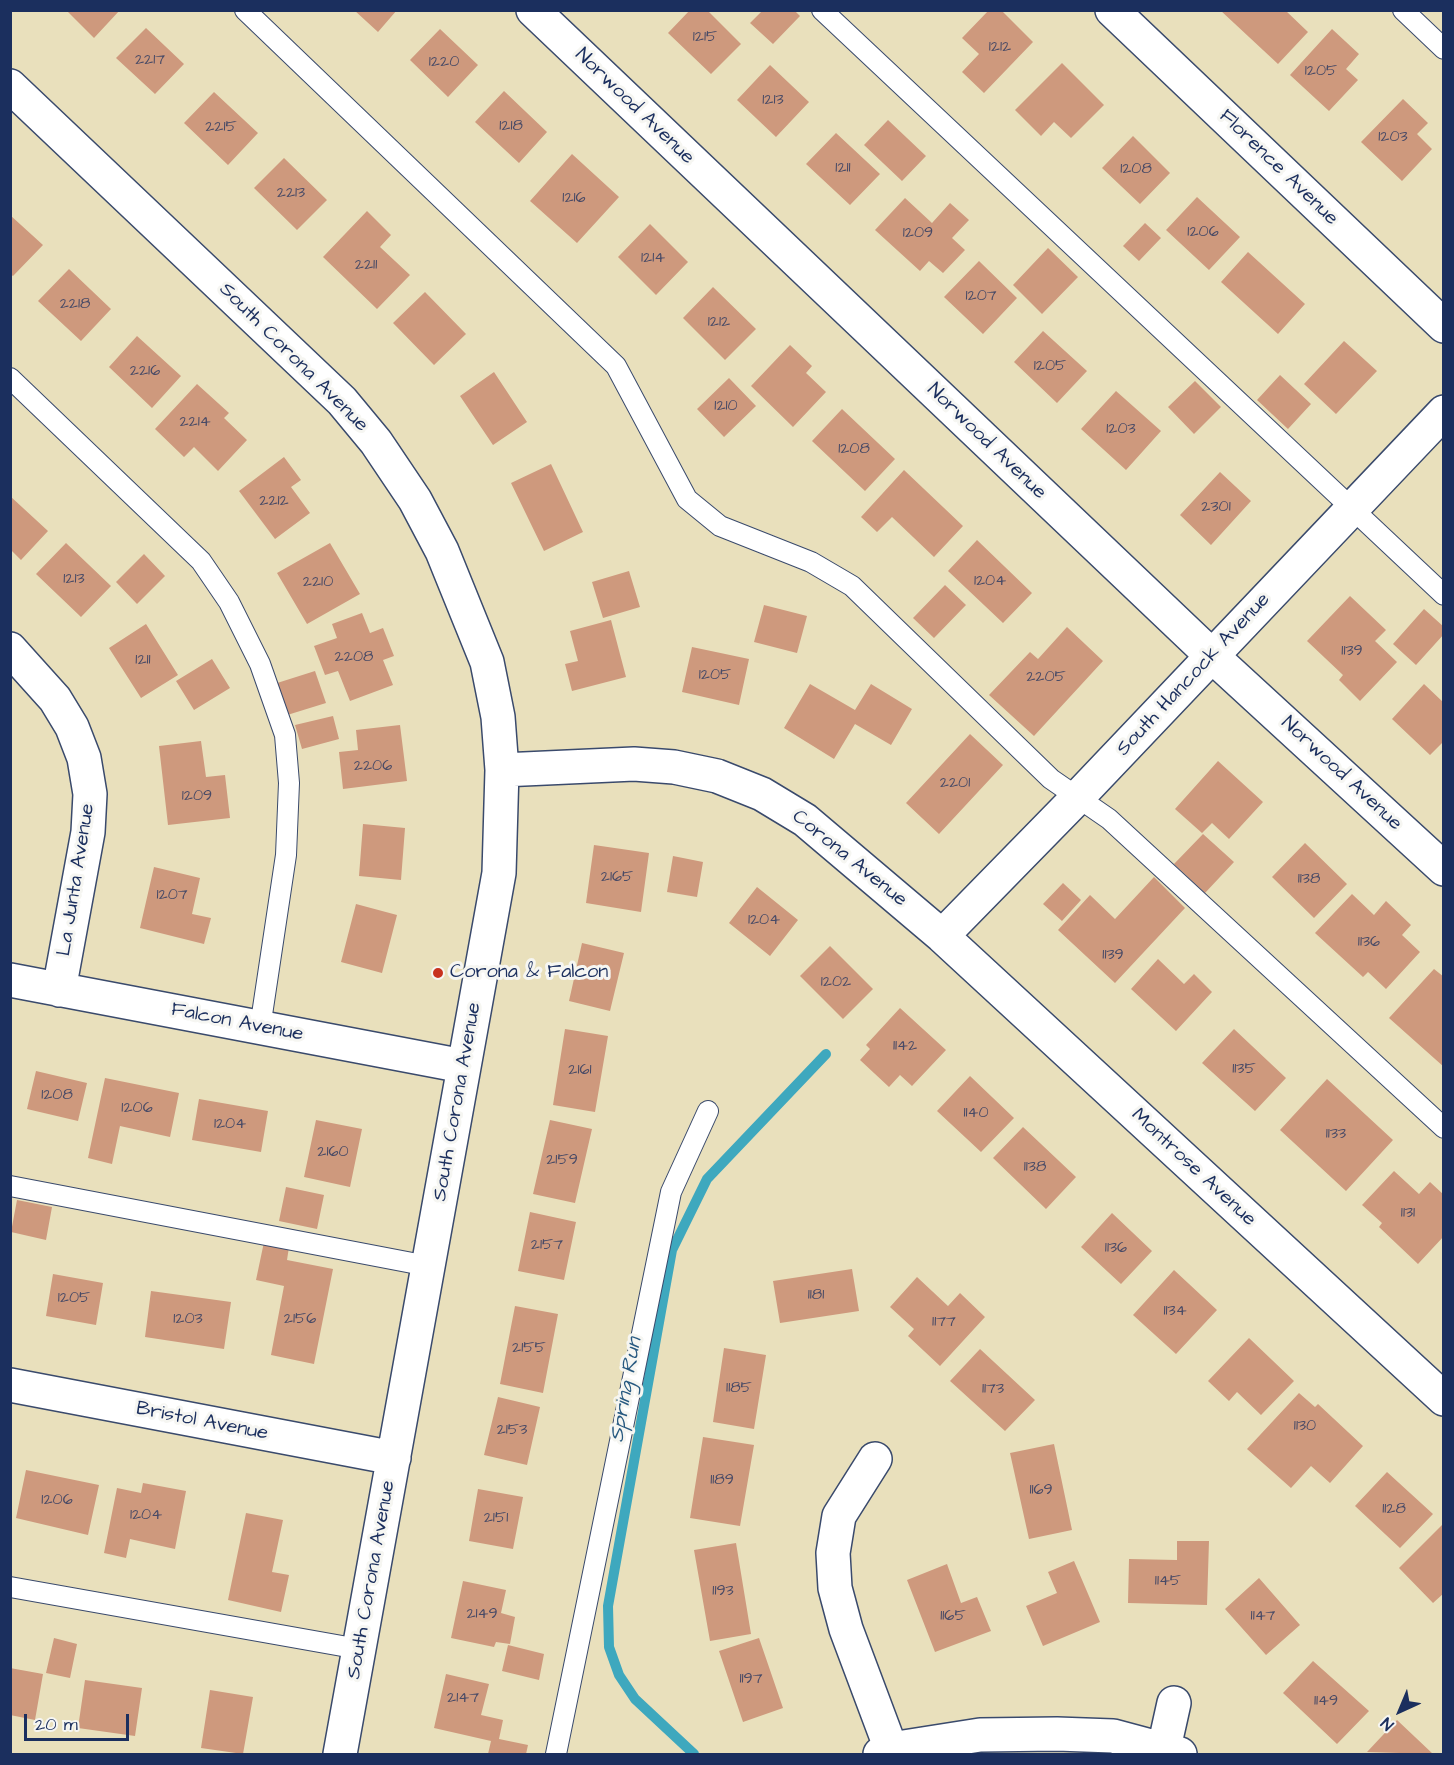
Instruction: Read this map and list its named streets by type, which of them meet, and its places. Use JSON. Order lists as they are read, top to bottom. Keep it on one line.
{"streets":{"street":["Norwood Avenue","Florence Avenue","South Corona Avenue","South Hancock Avenue","Corona Avenue","La Junta Avenue","Falcon Avenue","Montrose Avenue","Bristol Avenue"]},"crossings":[["Norwood Avenue","South Hancock Avenue"],["South Corona Avenue","Corona Avenue"],["South Corona Avenue","Falcon Avenue"],["South Corona Avenue","Bristol Avenue"],["South Hancock Avenue","Corona Avenue"],["South Hancock Avenue","Montrose Avenue"],["Corona Avenue","Montrose Avenue"],["La Junta Avenue","Falcon Avenue"]],"water":["Spring Run"],"places":["Corona & Falcon"],"house_numbers":["1215","1212","2217","1220","1205","1213","1218","2215","1203","1211","1208","2213","1216","1206","1209","1214","2211","1207","2218","1212","1205","2216","1210","2214","1203","1208","2212","2301","1213","1204","2210","1139","2208","1211","1205","2205","2206","2201","1209","2165","1138","1207","1204","1136","1139","1202","1142","1135","2161","1208","1206","1140","1204","1133","2160","2159","1138","1131","2157","1136","1181","1205","1134","1203","2156","1177","2155","1185","1173","1130","2153","1189","1169","1206","1128","1204","2151","1145","1193","2149","1165","1147","1197","2147","1149"],"scale_bar":"20 m","north":"bottom left"}
